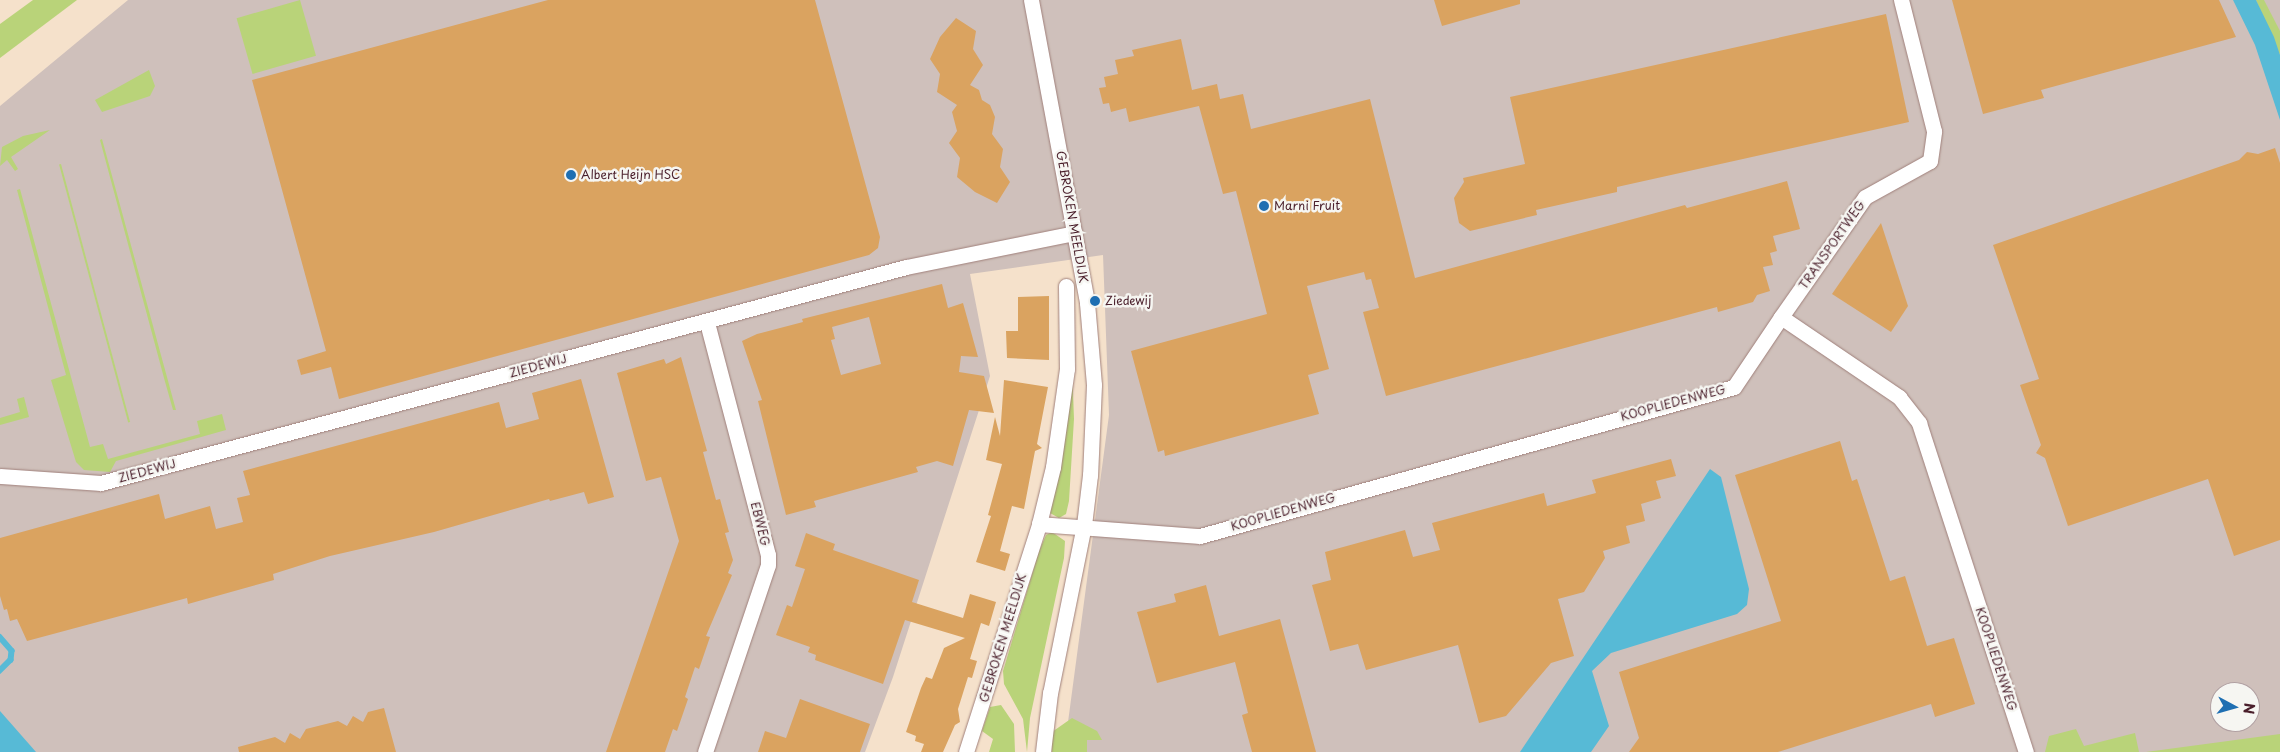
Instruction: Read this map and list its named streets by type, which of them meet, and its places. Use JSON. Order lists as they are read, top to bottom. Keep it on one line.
{"streets":{"street":["GEBROKEN MEELDIJK","TRANSPORTWEG","ZIEDEWIJ","KOOPLIEDENWEG","EBWEG"]},"crossings":[["GEBROKEN MEELDIJK","ZIEDEWIJ"],["GEBROKEN MEELDIJK","KOOPLIEDENWEG"],["TRANSPORTWEG","KOOPLIEDENWEG"],["ZIEDEWIJ","EBWEG"]],"places":["Albert Heijn HSC","Marni Fruit","Ziedewij"],"north":"right"}
